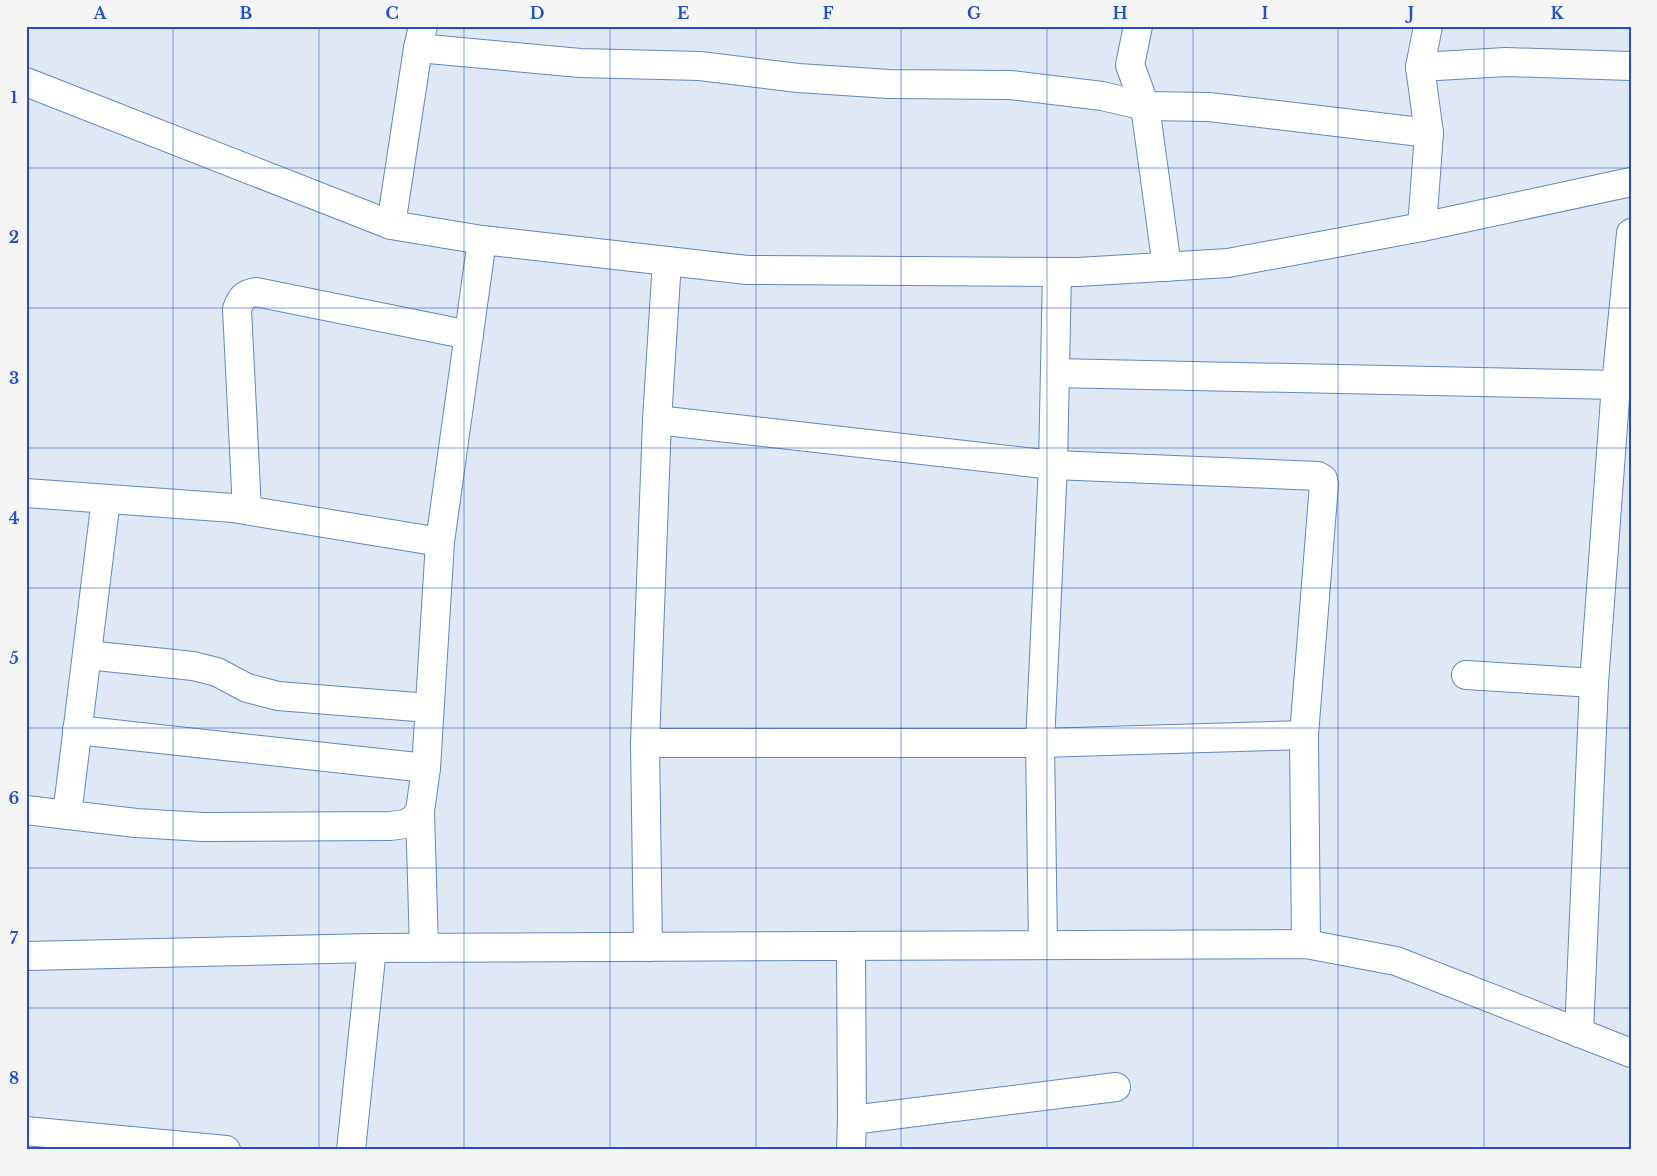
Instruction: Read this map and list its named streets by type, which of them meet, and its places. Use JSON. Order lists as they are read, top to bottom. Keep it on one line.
{"grid":{"columns":["A","B","C","D","E","F","G","H","I","J","K"],"rows":["1","2","3","4","5","6","7","8"]}}
